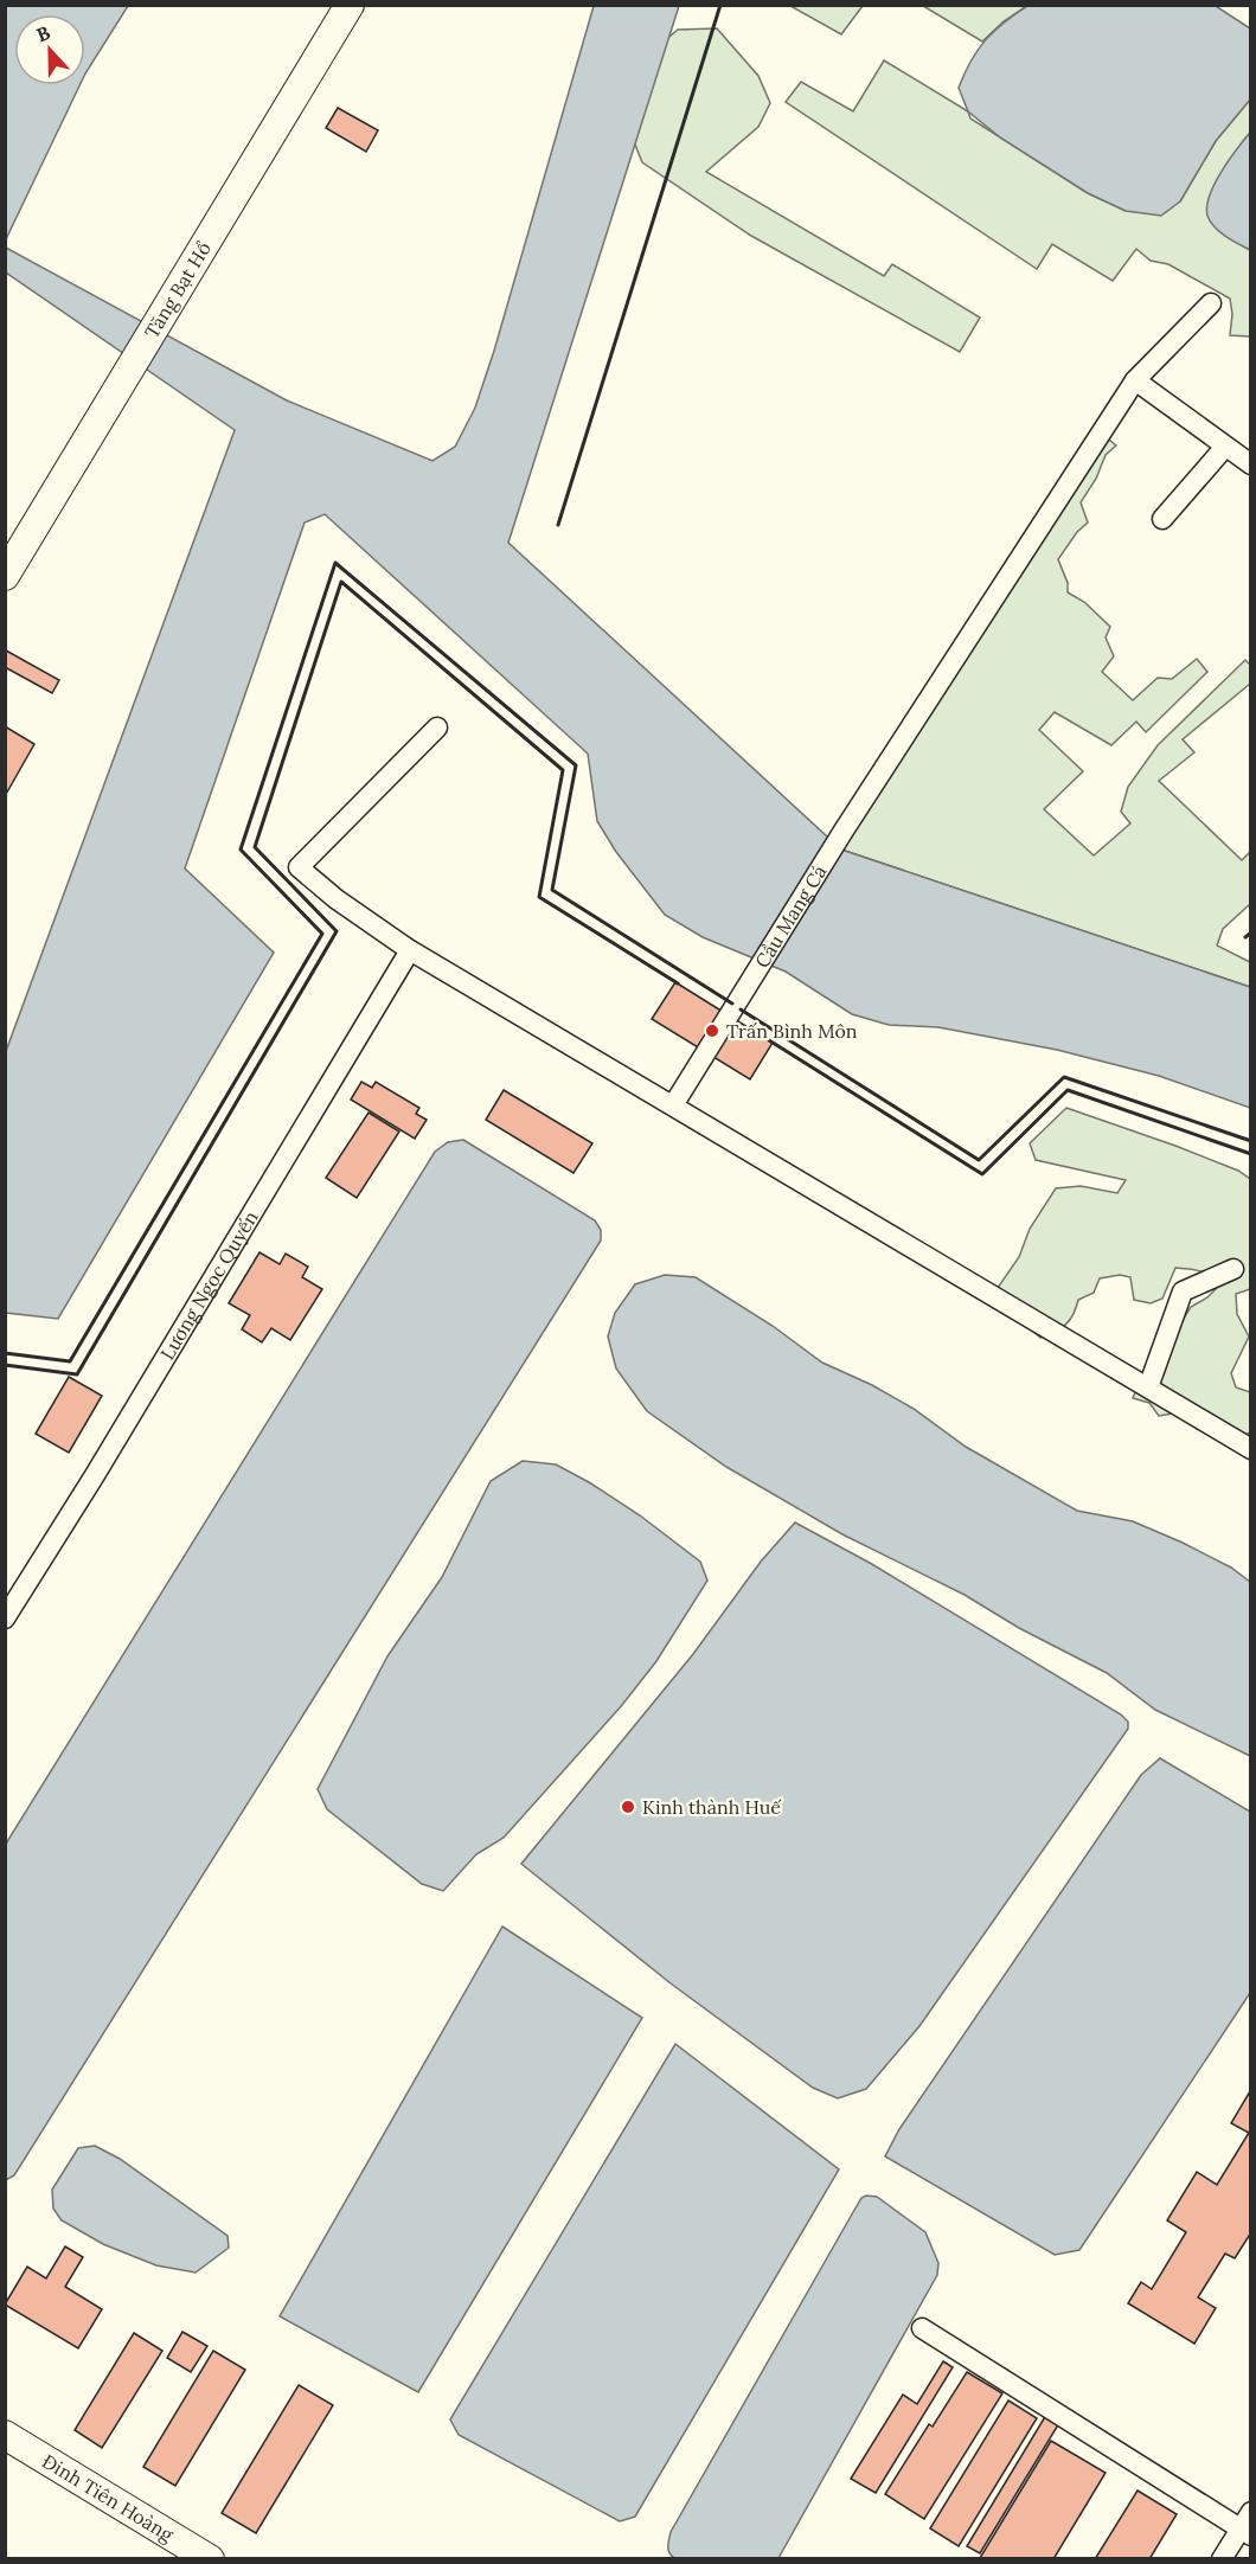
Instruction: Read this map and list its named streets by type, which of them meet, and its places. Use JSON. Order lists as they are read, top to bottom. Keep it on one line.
{"streets":{"main road":["Tăng Bạt Hổ","Đinh Tiên Hoàng"],"street":["Cầu Mang Cá","Lương Ngọc Quyến"]},"places":["Trấn Bình Môn","Kinh thành Huế"],"north":"top"}
